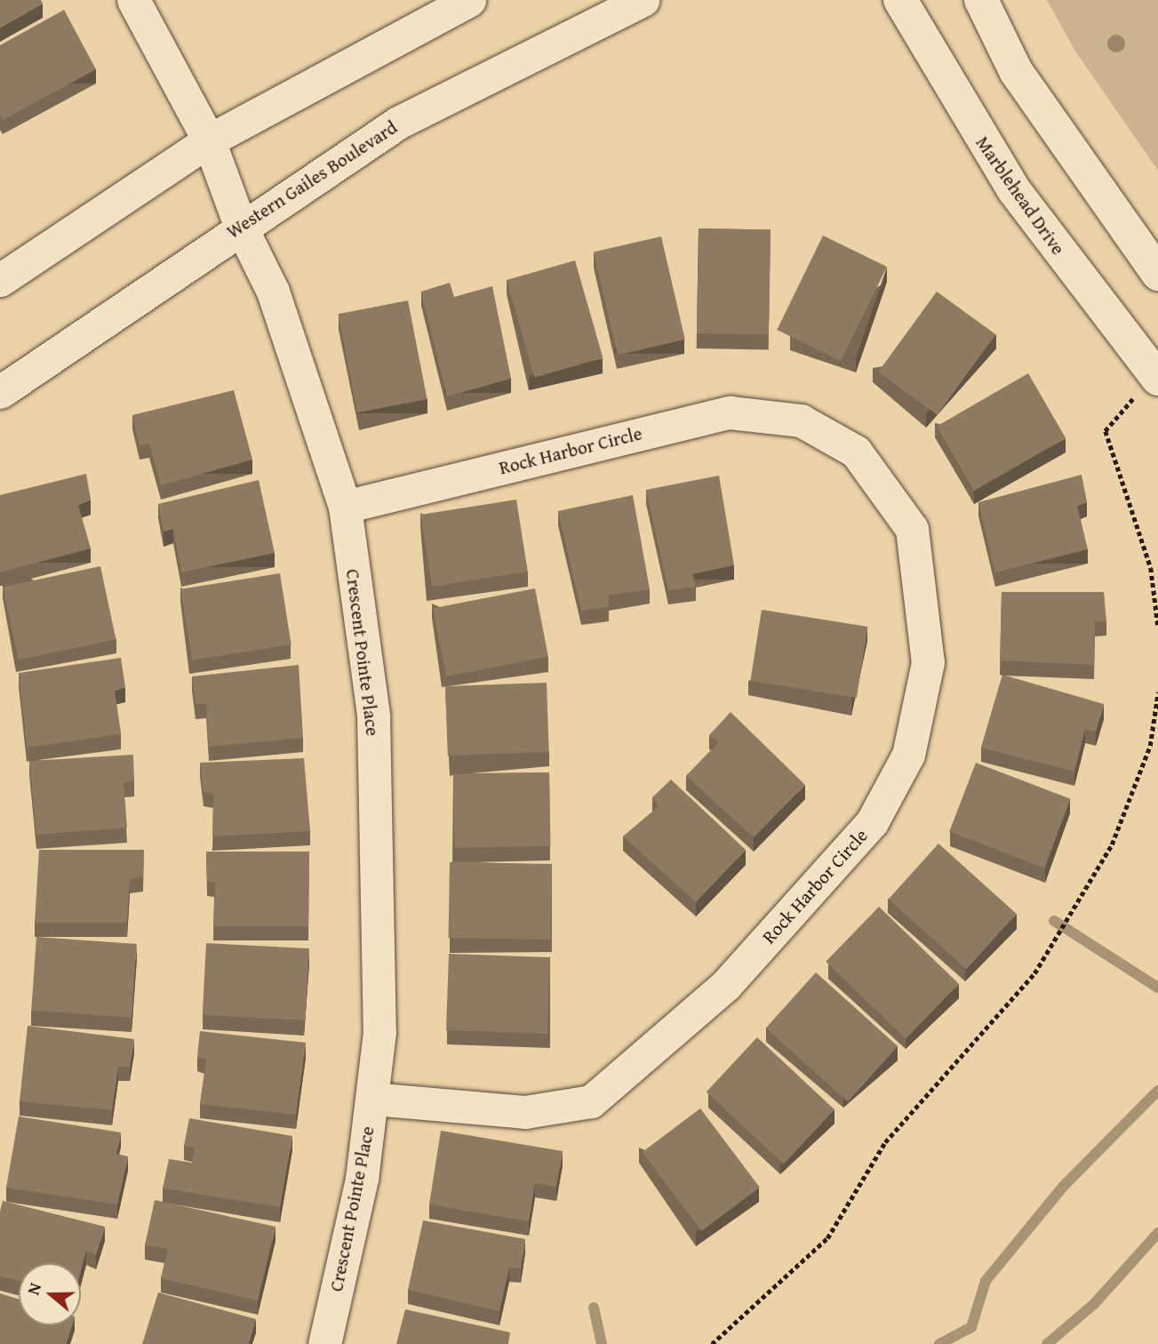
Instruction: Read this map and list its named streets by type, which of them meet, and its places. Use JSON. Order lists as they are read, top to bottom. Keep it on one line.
{"streets":{"street":["Western Gailes Boulevard","Marblehead Drive","Rock Harbor Circle","Crescent Pointe Place"]},"crossings":[["Western Gailes Boulevard","Crescent Pointe Place"],["Rock Harbor Circle","Crescent Pointe Place"]],"north":"left"}
